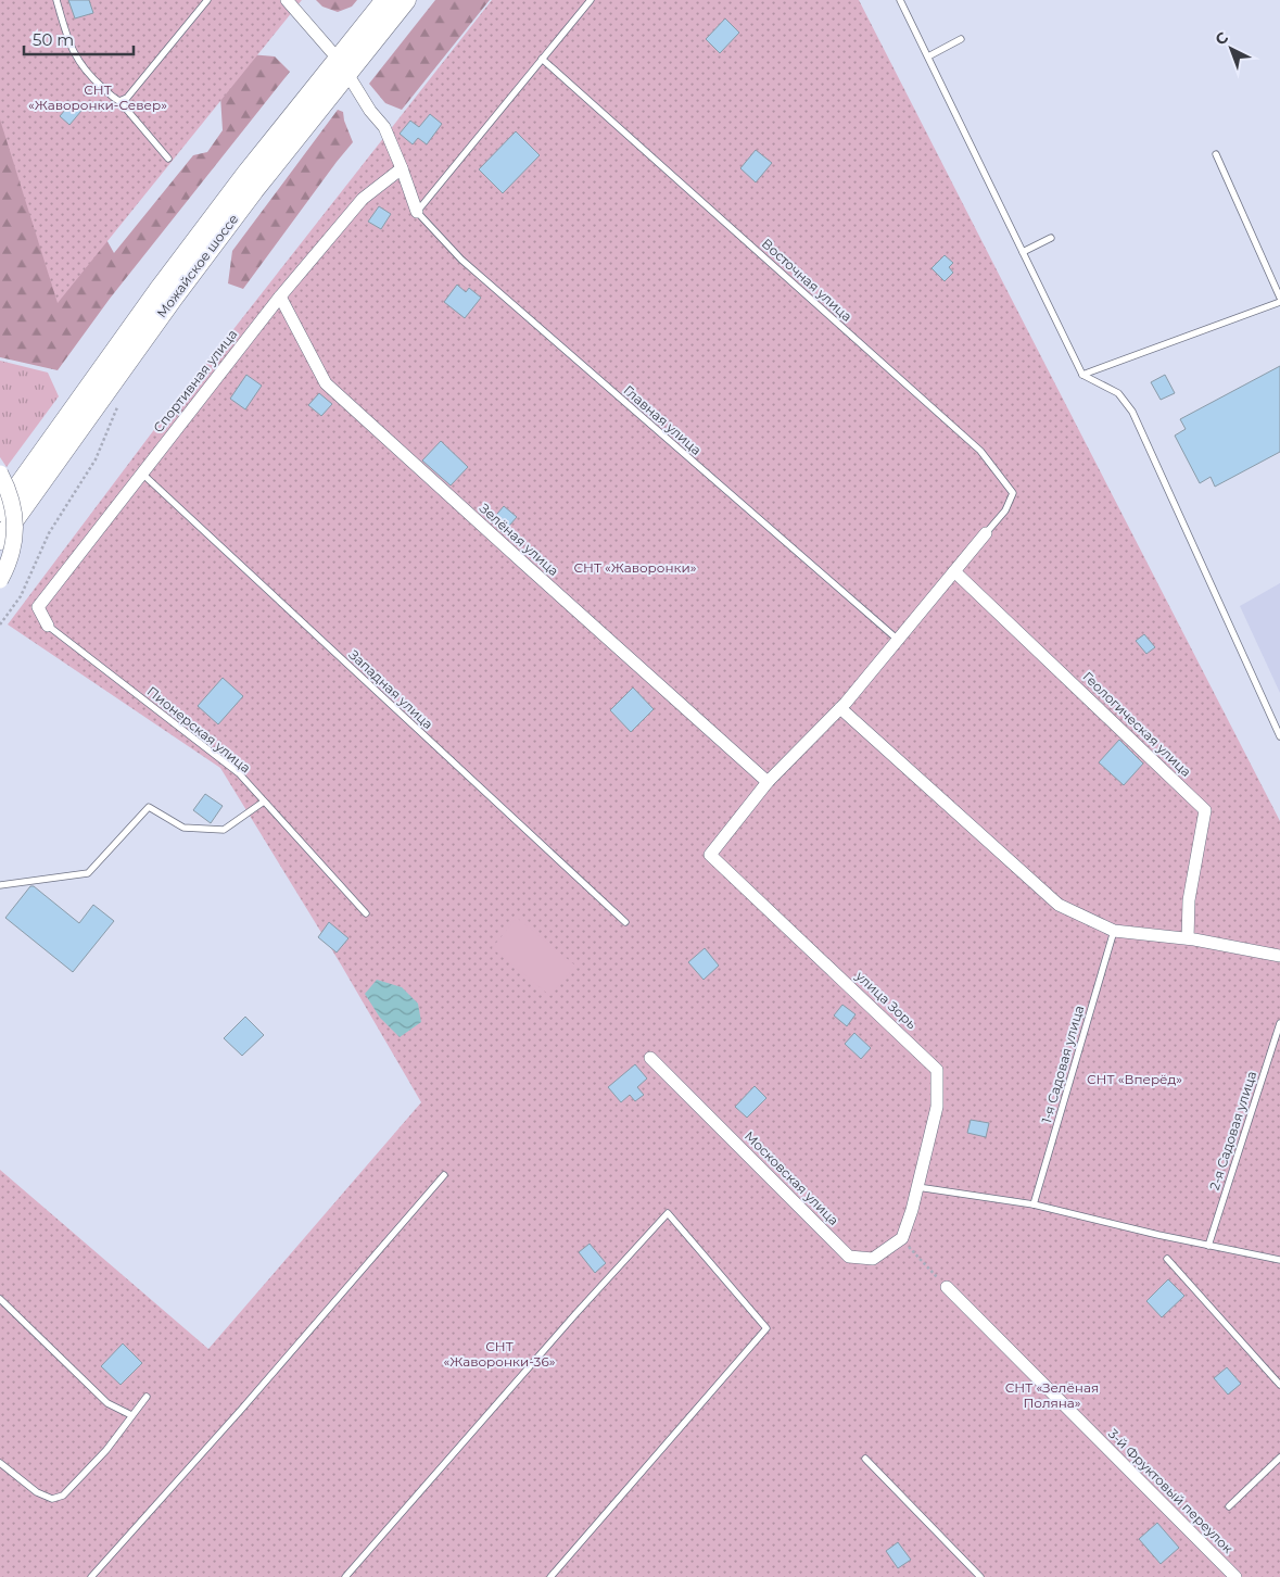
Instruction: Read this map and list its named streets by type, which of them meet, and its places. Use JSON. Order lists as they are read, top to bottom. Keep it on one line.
{"streets":{"main road":["Можайское шоссе"],"street":["Спортивная улица","Зелёная улица","Геологическая улица","улица Зорь","Московская улица","3-й Фруктовый переулок"],"lane":["Восточная улица","Главная улица","Западная улица","Пионерская улица","1-я Садовая улица","2-я Садовая улица"]},"crossings":[["Спортивная улица","Зелёная улица"],["Спортивная улица","Западная улица"],["Спортивная улица","Пионерская улица"],["Зелёная улица","улица Зорь"],["улица Зорь","Московская улица"]],"parks":["СНТ «Жаворонки-Север»","СНТ «Жаворонки»","СНТ «Вперёд»","СНТ «Жаворонки-36»","СНТ «Зелёная Поляна»"],"scale_bar":"50 m","north":"top left"}
